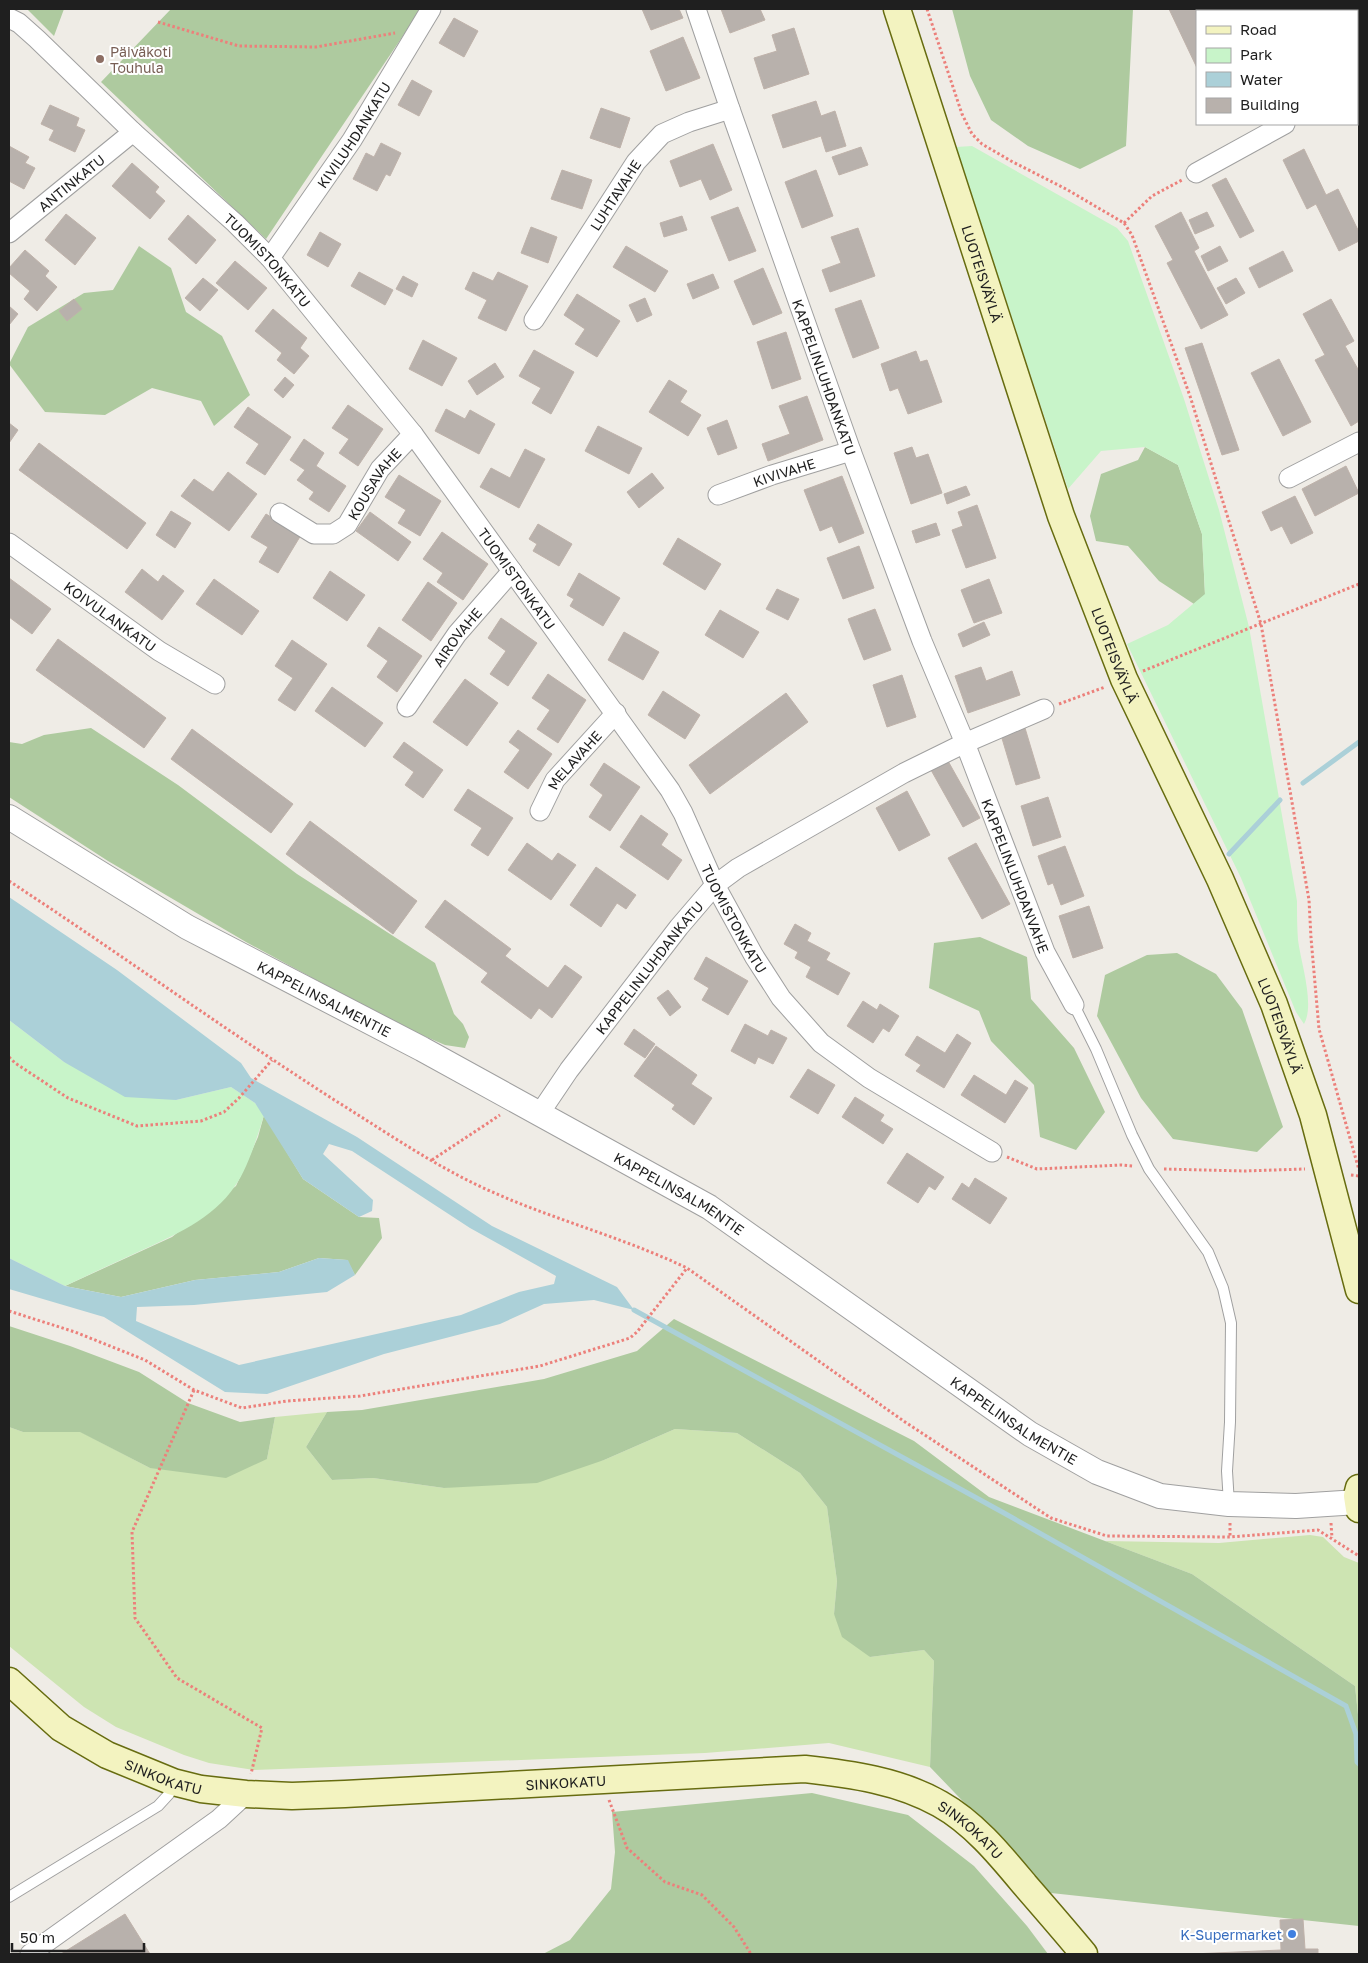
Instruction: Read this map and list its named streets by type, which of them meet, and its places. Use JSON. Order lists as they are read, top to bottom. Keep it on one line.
{"streets":{"main road":["LUOTEISVÄYLÄ","SINKOKATU"],"street":["KIVILUHDANKATU","ANTINKATU","LUHTAVAHE","TUOMISTONKATU","KAPPELINLUHDANKATU","KIVIVAHE","KOUSAVAHE","KOIVULANKATU","AIROVAHE","MELAVAHE","KAPPELINLUHDANVAHE","KAPPELINSALMENTIE"]},"crossings":[["KIVILUHDANKATU","TUOMISTONKATU"],["ANTINKATU","TUOMISTONKATU"],["LUHTAVAHE","KAPPELINLUHDANKATU"],["TUOMISTONKATU","KAPPELINLUHDANKATU"],["TUOMISTONKATU","KOUSAVAHE"],["TUOMISTONKATU","AIROVAHE"],["TUOMISTONKATU","MELAVAHE"],["KAPPELINLUHDANKATU","KIVIVAHE"],["KAPPELINLUHDANKATU","KAPPELINLUHDANVAHE"],["KAPPELINLUHDANKATU","KAPPELINSALMENTIE"]],"places":["Päiväkoti Touhula","K-Supermarket"],"legend":["Road","Park","Water","Building"],"scale_bar":"50 m"}
